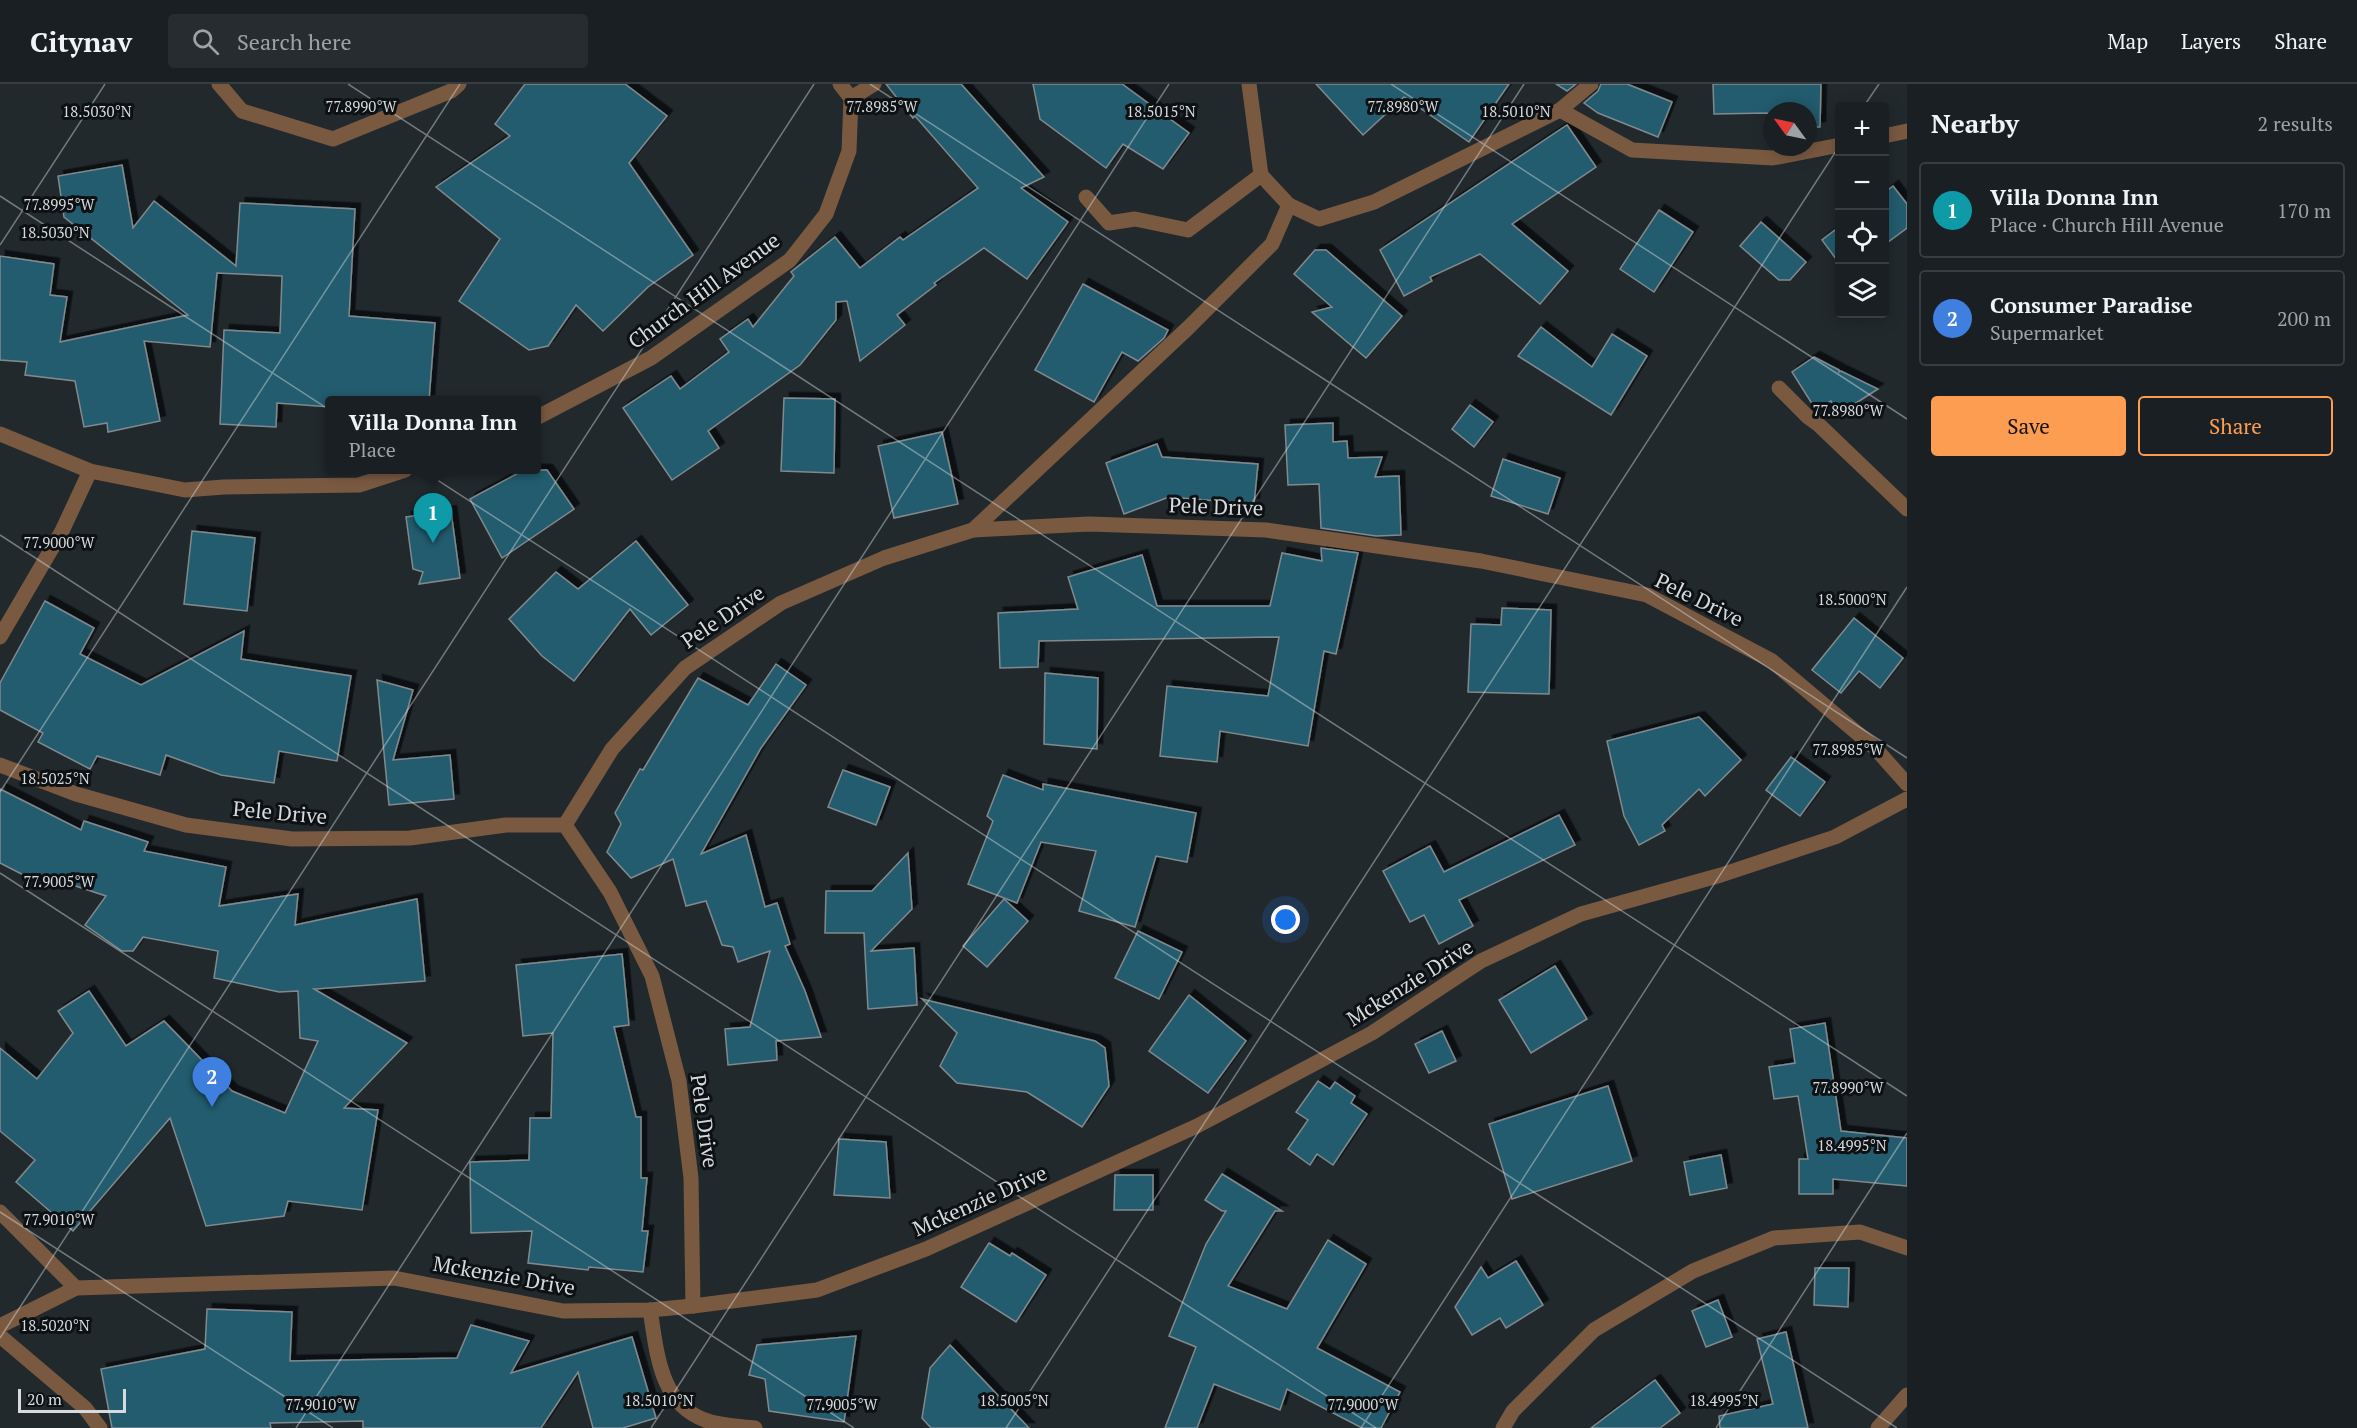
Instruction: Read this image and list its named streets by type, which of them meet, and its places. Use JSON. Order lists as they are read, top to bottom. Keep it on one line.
{"streets":{"street":["Church Hill Avenue","Pele Drive","Mckenzie Drive"]},"crossings":[["Pele Drive","Mckenzie Drive"]],"scale_bar":"20 m","north":"top left","page":{"header":"Citynav","search":"Search here","nav":["Map","Layers","Share"],"heading":["Nearby","2 results"],"map_buttons":["+","−"],"list":[{"mark":"1","name":"Villa Donna Inn","note":"Place · Church Hill Avenue","value":"170 m"},{"mark":"2","name":"Consumer Paradise","note":"Supermarket","value":"200 m"}],"buttons":["Save","Share"],"popup":["Villa Donna Inn","Place"],"pins":["1","2"],"scale":"20 m"},"coordinates":["77.8980°W","77.8990°W","77.8985°W","18.5010°N","18.5030°N","18.5015°N","77.8995°W","77.9000°W","18.5000°N","18.5025°N","77.9005°W","18.4995°N","77.9010°W","18.5020°N","18.5005°N"]}
